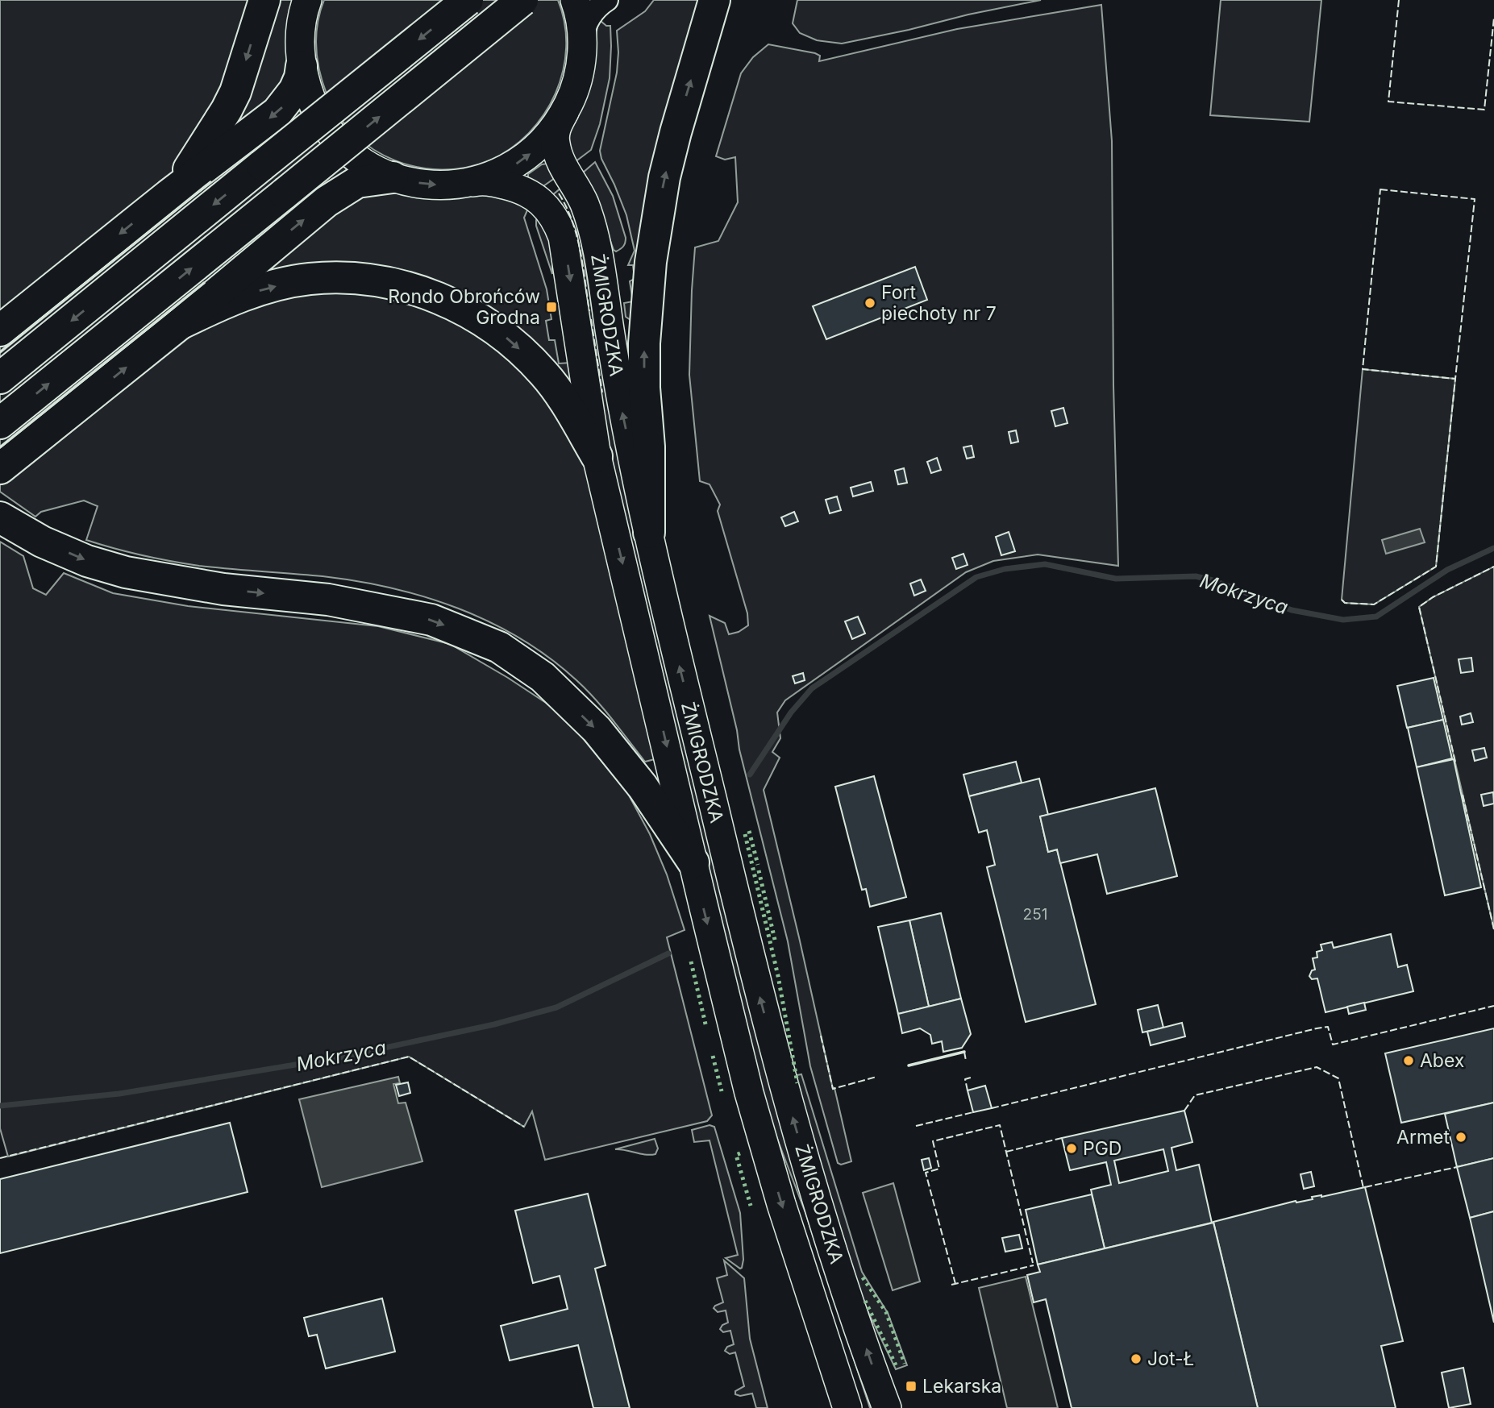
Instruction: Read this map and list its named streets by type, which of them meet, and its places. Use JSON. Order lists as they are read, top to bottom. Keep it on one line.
{"streets":{"main road":["ŻMIGRODZKA"]},"water":["Mokrzyca"],"places":{"other":["Fort piechoty nr 7","Abex","Armet","PGD","Jot-Ł"],"transit":["Rondo Obrońców Grodna","Lekarska"]},"house_numbers":["251"]}
